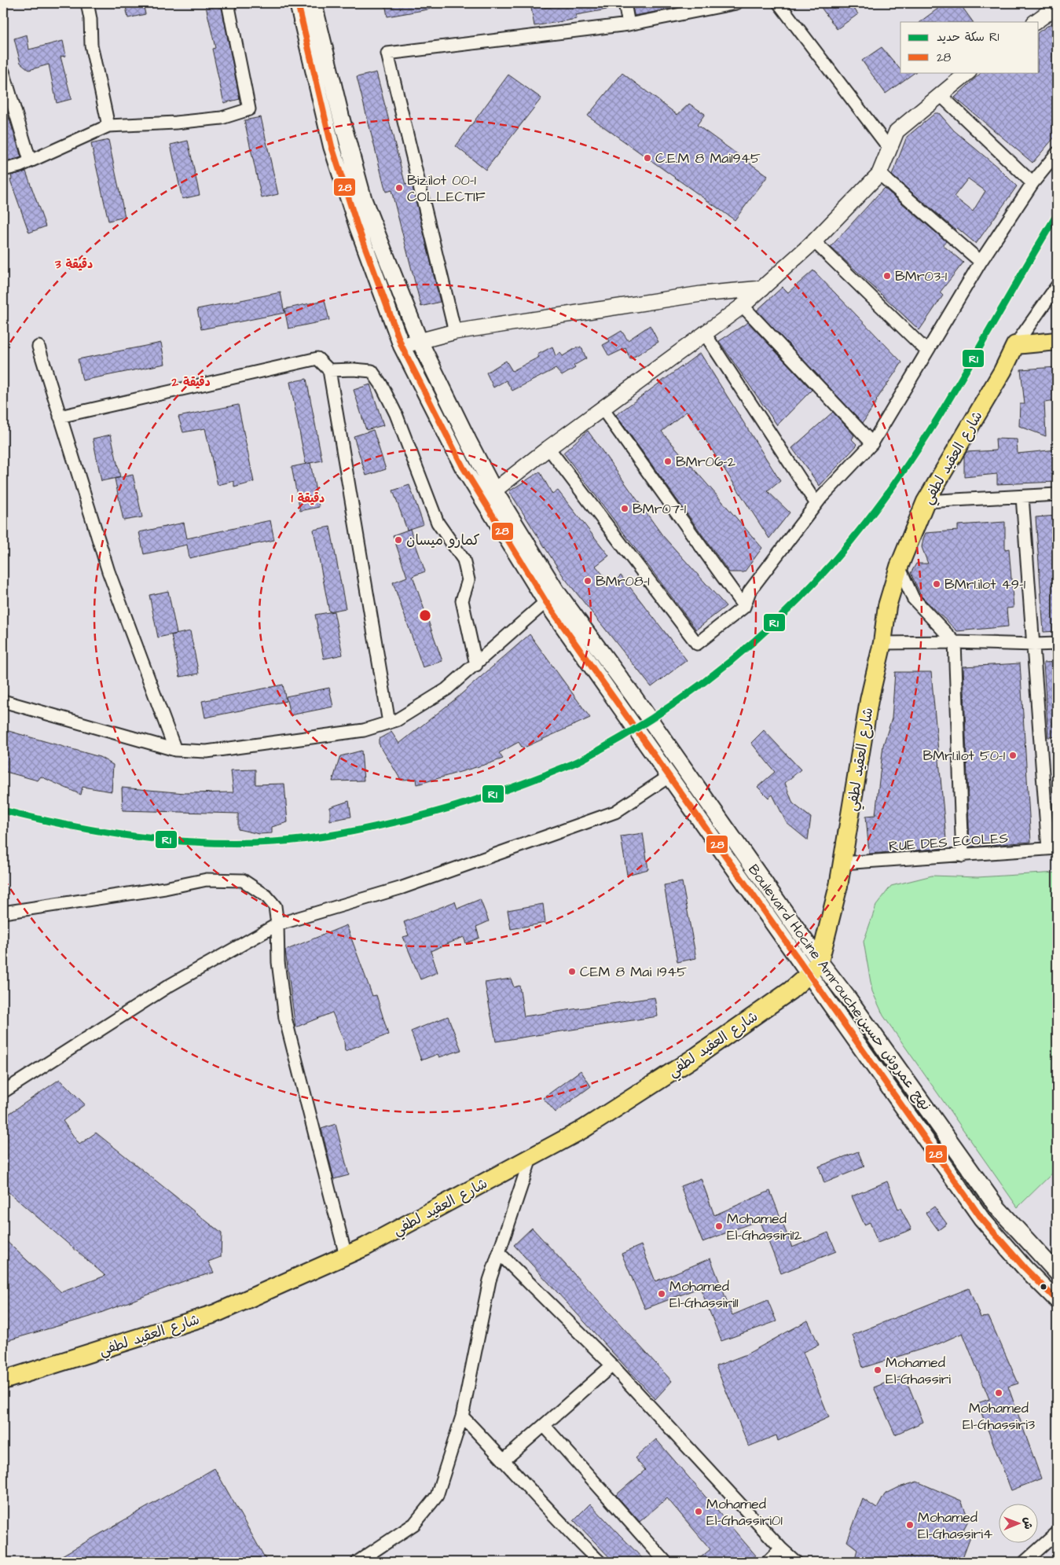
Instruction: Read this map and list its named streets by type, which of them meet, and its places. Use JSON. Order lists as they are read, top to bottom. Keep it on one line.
{"streets":{"main road":["شارع العقيد لطفي","Boulevard Hocine Amrouche;نهج عمروش حسين"],"street":["RUE DES ECOLES"]},"crossings":[["شارع العقيد لطفي","RUE DES ECOLES"],["شارع العقيد لطفي","Boulevard Hocine Amrouche;نهج عمروش حسين"]],"places":["C.E.M 8 Mai1945","Biz.ilot 00-1 COLLECTIF","BMr03-1","BMr06-2","BMr07-1","كمارو ميسان","BMr08-1","BMr1.ilot 49-1","BMr1.ilot 50-1","CEM 8 Mai 1945","Mohamed El-Ghassiri12","Mohamed El-Ghassiri11","Mohamed El-Ghassiri","Mohamed El-Ghassiri3","Mohamed El-Ghassiri01","Mohamed El-Ghassiri4"],"lines":["transit line 28","rail line R1"],"legend":["سكة حديد R1","28"],"north":"right","rings":["3 دقيقة","2 دقيقة","1 دقيقة"]}
